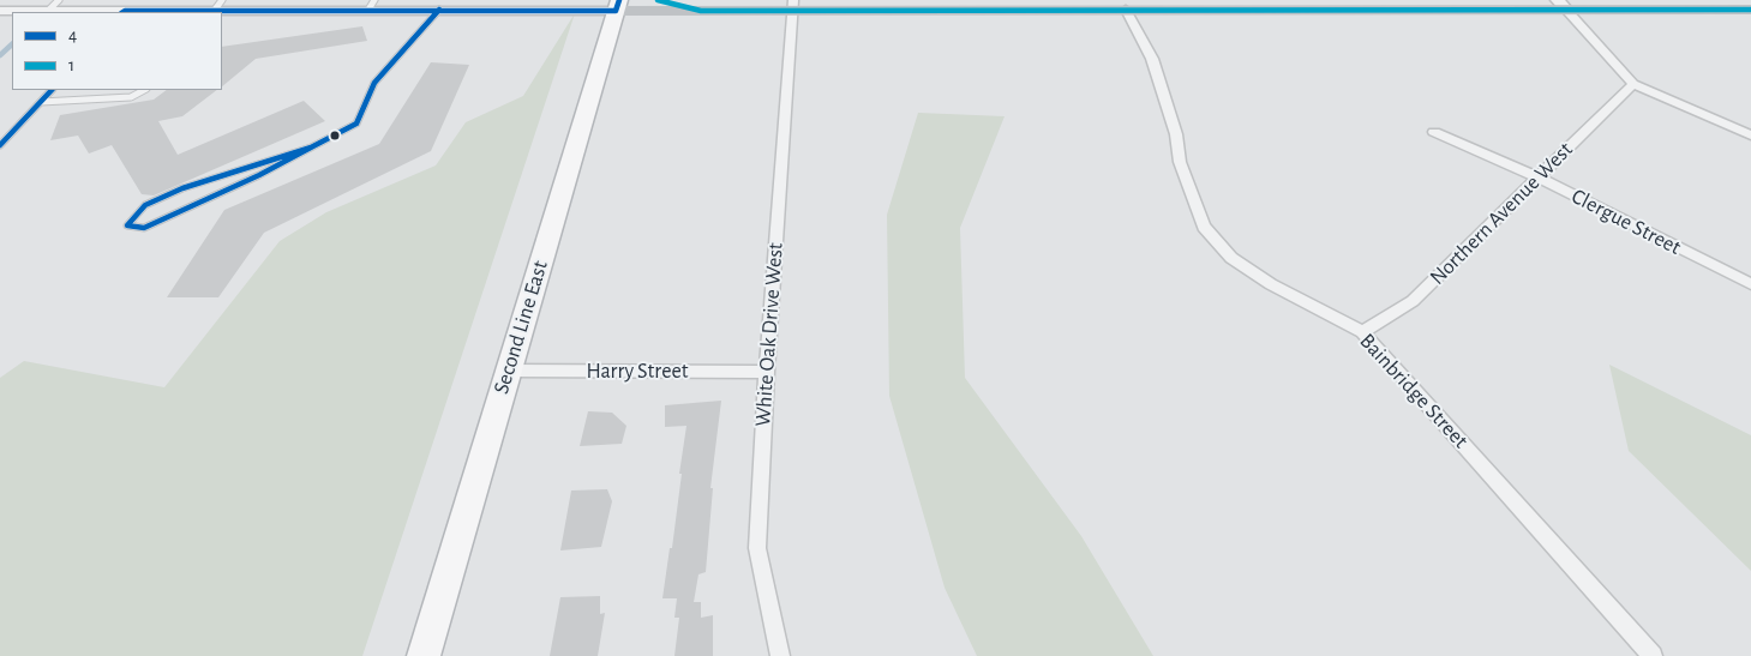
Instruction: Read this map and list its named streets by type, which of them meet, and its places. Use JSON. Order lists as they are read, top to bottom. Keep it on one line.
{"streets":{"highway":["Second Line East"],"street":["Northern Avenue West","Clergue Street","White Oak Drive West","Harry Street","Bainbridge Street"]},"crossings":[["Northern Avenue West","Clergue Street"],["Northern Avenue West","Bainbridge Street"],["Second Line East","Harry Street"],["White Oak Drive West","Harry Street"]],"lines":["transit line 4","transit line 1"],"legend":["4","1"]}
